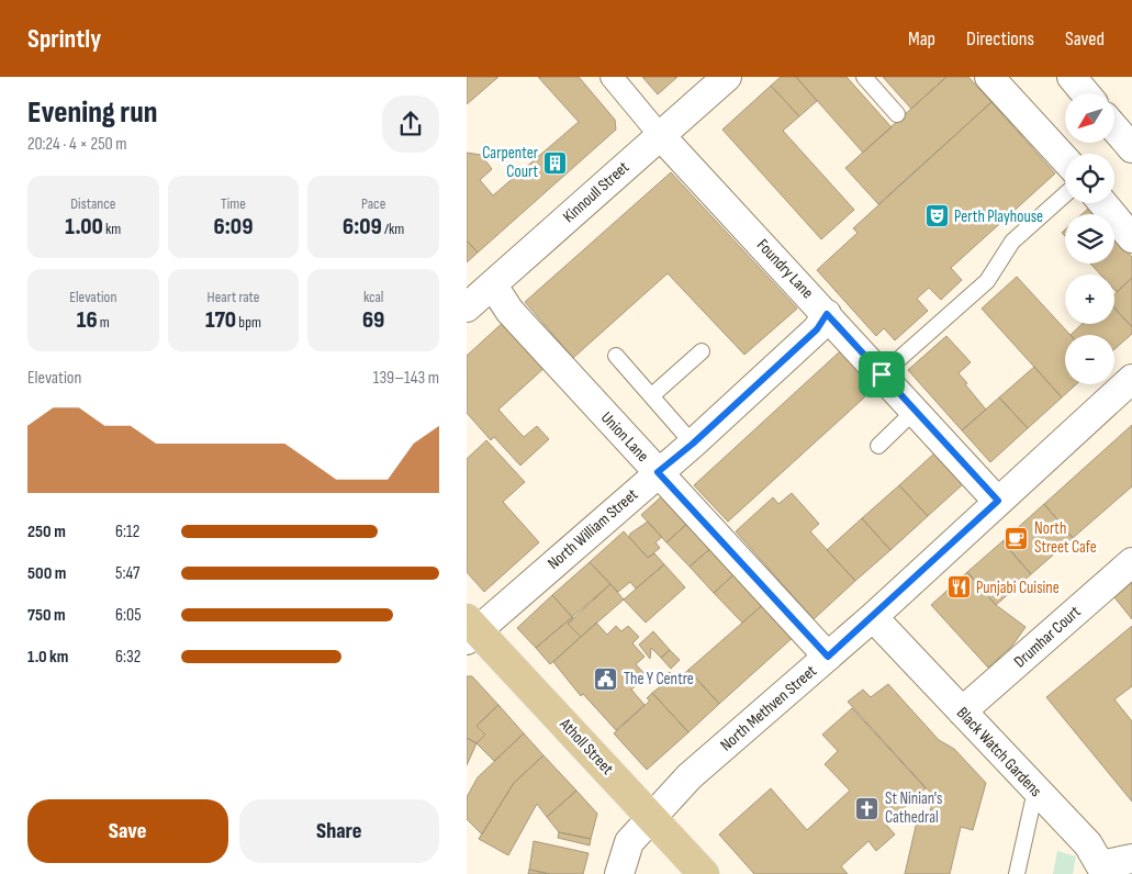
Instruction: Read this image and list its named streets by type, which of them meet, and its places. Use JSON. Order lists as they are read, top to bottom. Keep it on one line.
{"streets":{"main road":["Atholl Street"],"street":["Kinnoull Street","Foundry Lane","Union Lane","North William Street","Drumhar Court","North Methven Street","Black Watch Gardens"]},"crossings":[["Kinnoull Street","Foundry Lane"],["Kinnoull Street","Union Lane"],["Foundry Lane","North William Street"],["Foundry Lane","North Methven Street"],["Union Lane","North William Street"],["Union Lane","North Methven Street"],["North William Street","Atholl Street"],["Drumhar Court","Black Watch Gardens"],["North Methven Street","Atholl Street"],["North Methven Street","Black Watch Gardens"]],"places":{"building":["Carpenter Court"],"theatre":["Perth Playhouse"],"cafe":["North Street Cafe"],"restaurant":["Punjabi Cuisine"],"public building":["The Y Centre"],"church":["St Ninian's Cathedral"]},"north":"bottom left","page":{"header":"Sprintly","nav":["Map","Directions","Saved"],"heading":["Evening run","20:24 · 4 × 250 m"],"map_buttons":["+","−"],"stats":[["Distance","1.00 km"],["Time","6:09"],["Pace","6:09 /km"],["Elevation","16 m"],["Heart rate","170 bpm"],["kcal","69"]],"chart":["Elevation","139–143 m"],"list":[{"name":"250 m","note":"6:12"},{"name":"500 m","note":"5:47"},{"name":"750 m","note":"6:05"},{"name":"1.0 km","note":"6:32"}],"buttons":["Save","Share"]}}
